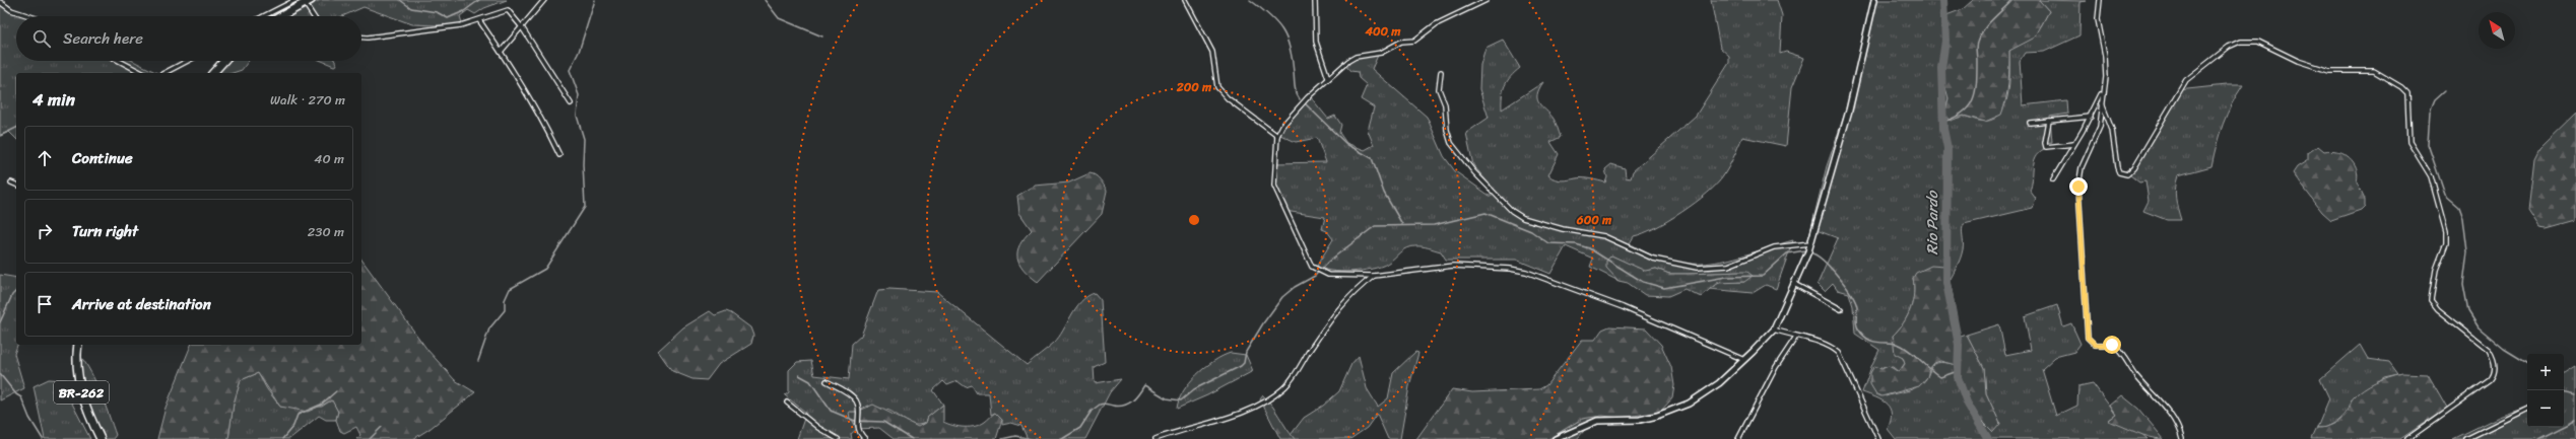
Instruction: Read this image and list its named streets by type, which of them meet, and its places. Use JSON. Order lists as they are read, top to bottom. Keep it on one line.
{"streets":{"highway":["BR-262"]},"water":["Rio Pardo"],"north":"top left","page":{"search":"Search here","heading":["4 min","Walk · 270 m"],"list":[["Continue","40 m"],["Turn right","230 m"],"Arrive at destination"],"map_buttons":["+","−"]},"rings":["400 m","200 m","600 m"]}
